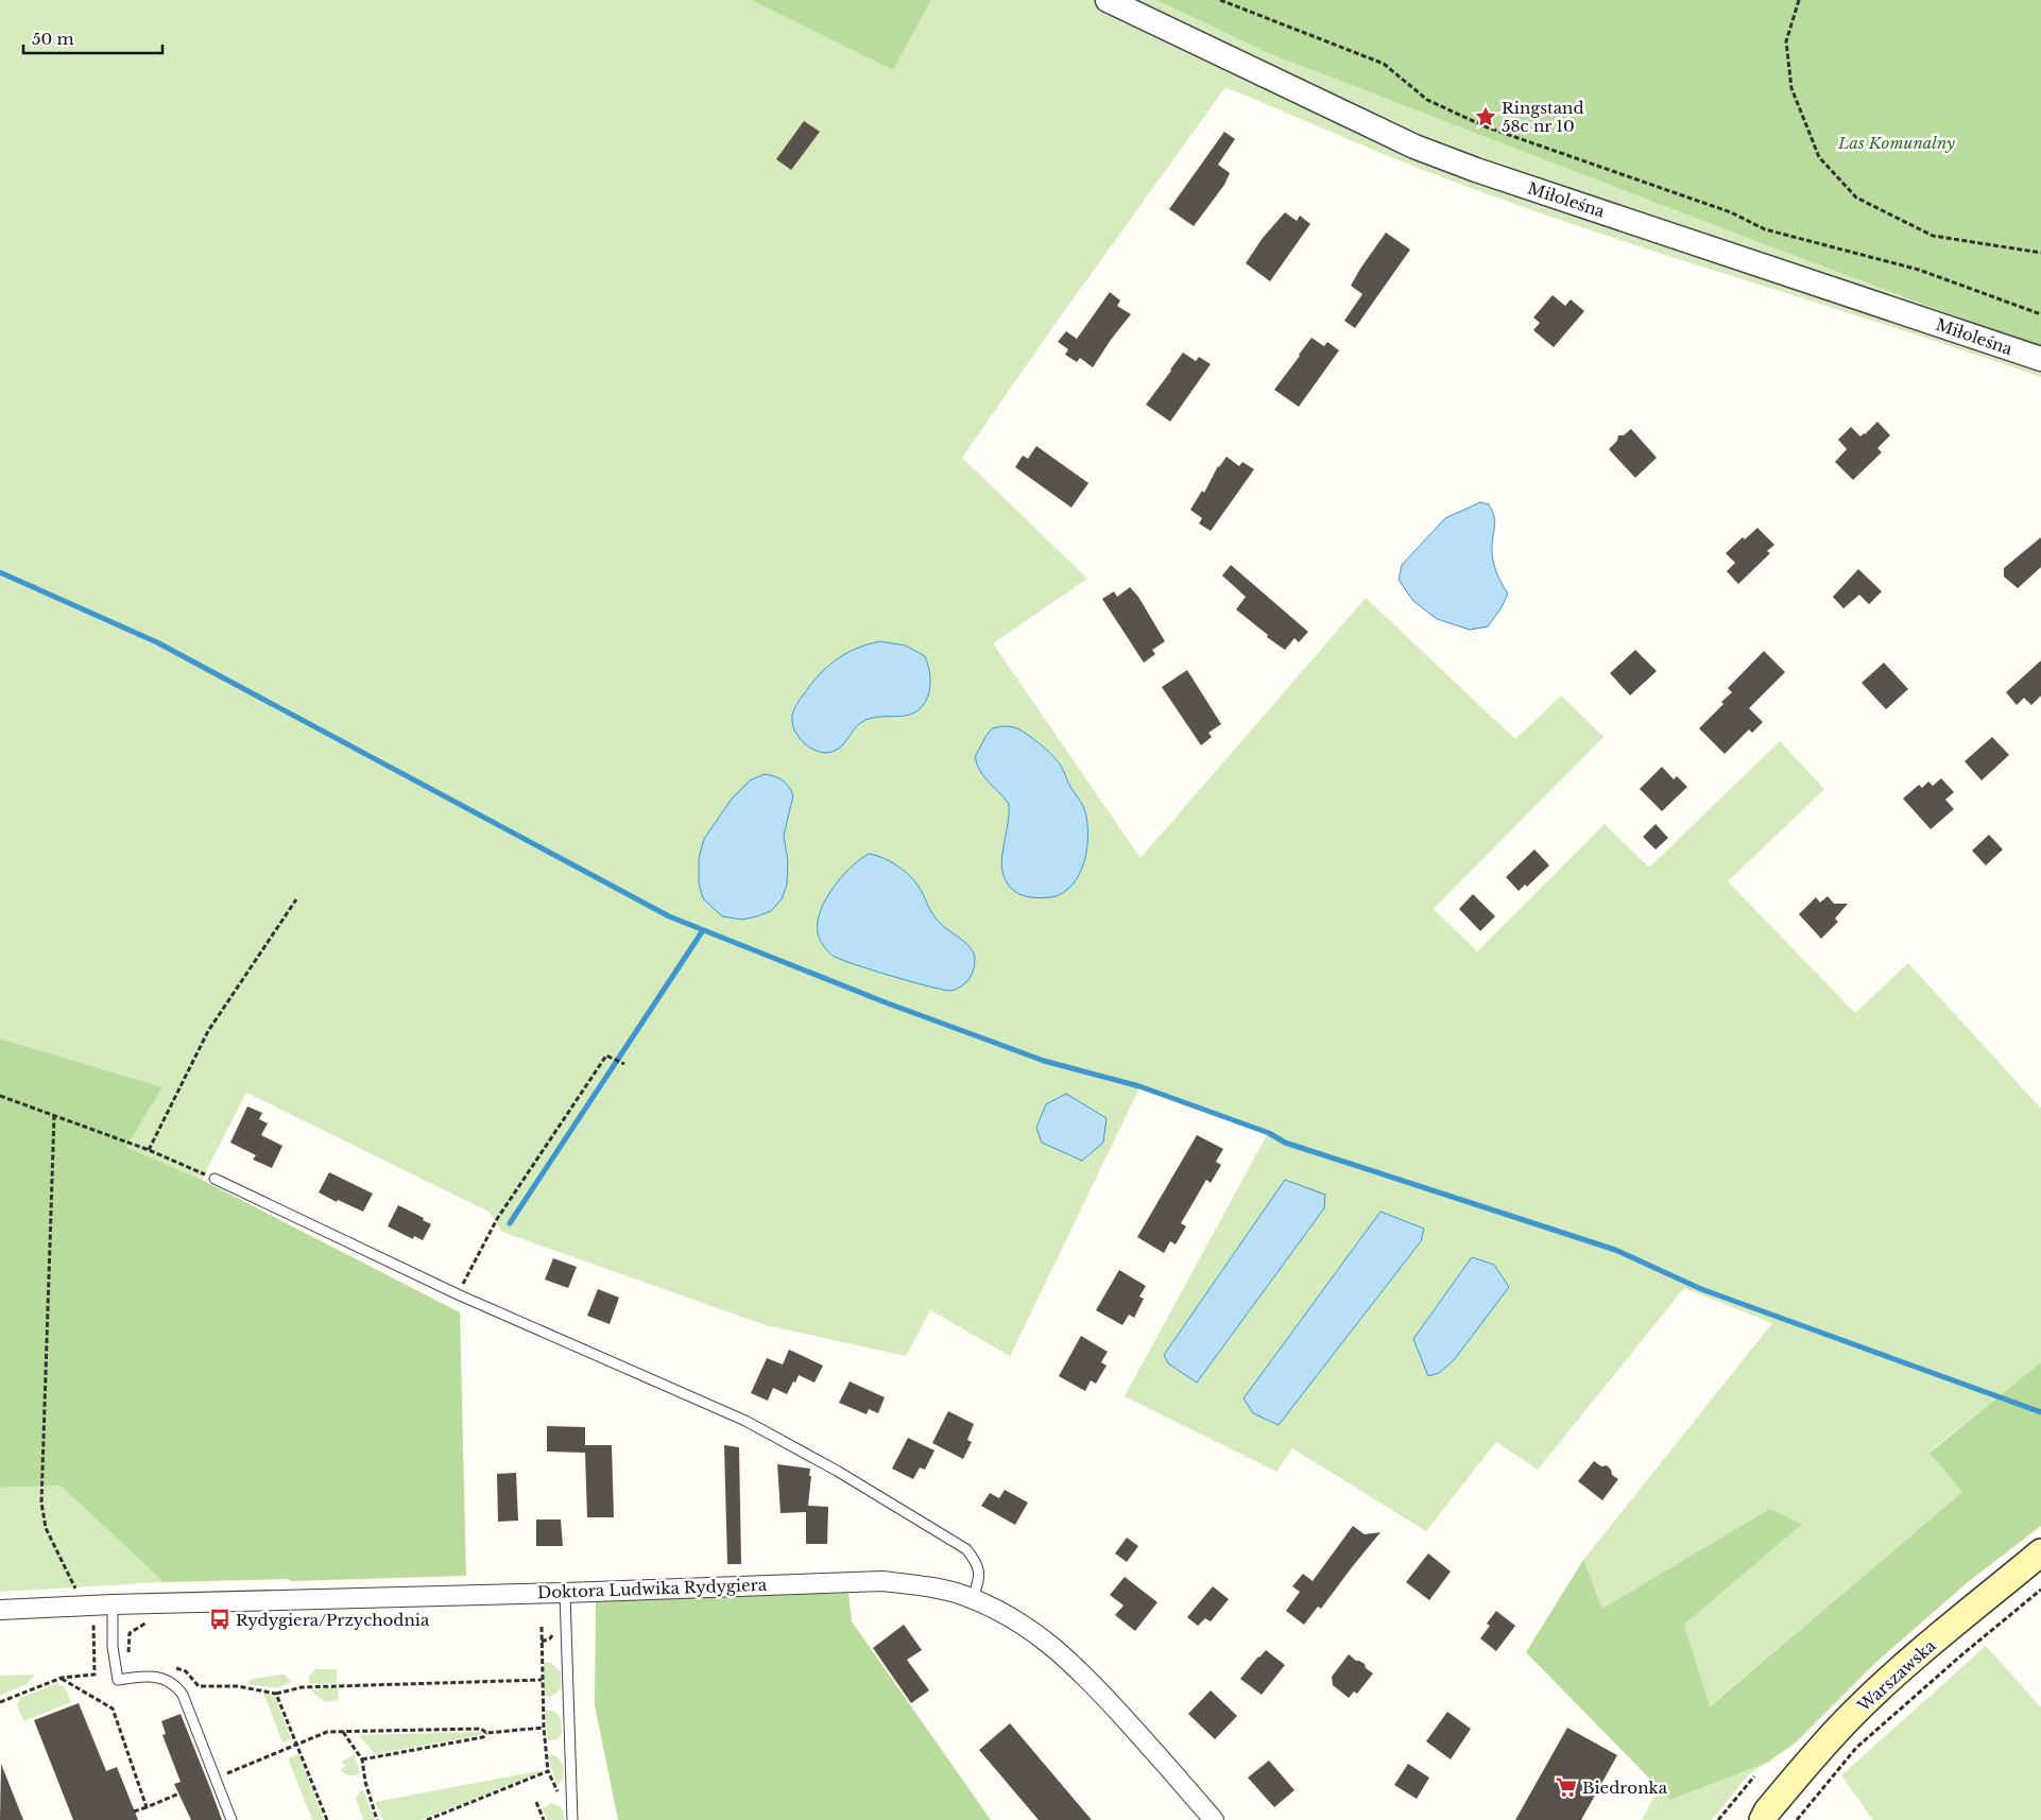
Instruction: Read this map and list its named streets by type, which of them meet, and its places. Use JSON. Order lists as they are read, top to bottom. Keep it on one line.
{"streets":{"main road":["Warszawska"],"street":["Miłoleśna","Doktora Ludwika Rydygiera"]},"parks":["Las Komunalny"],"places":{"place":["Ringstand 58c nr 10"],"bus stop":["Rydygiera/Przychodnia"],"supermarket":["Biedronka"]},"scale_bar":"50 m"}
